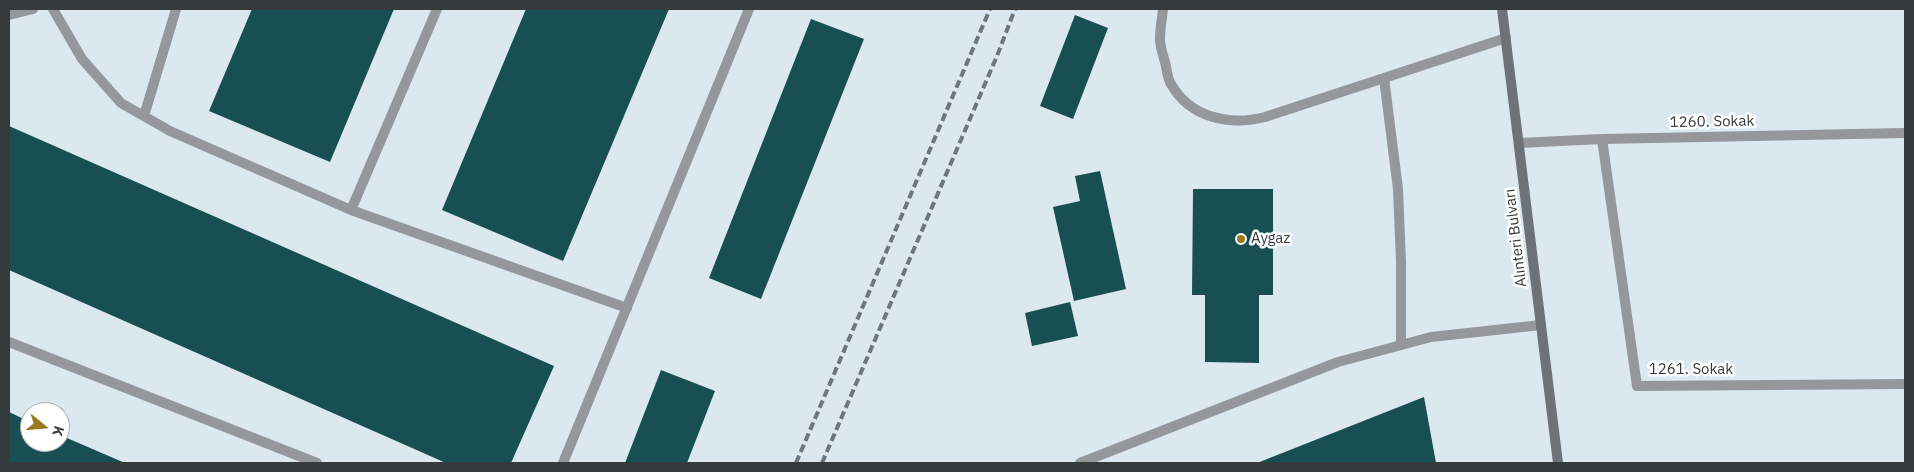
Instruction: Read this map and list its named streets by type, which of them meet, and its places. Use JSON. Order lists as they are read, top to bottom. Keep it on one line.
{"streets":{"main road":["Alınteri Bulvarı"],"street":["1260. Sokak","1261. Sokak"]},"crossings":[["1260. Sokak","Alınteri Bulvarı"],["1260. Sokak","1261. Sokak"]],"places":["Aygaz"],"north":"right"}
